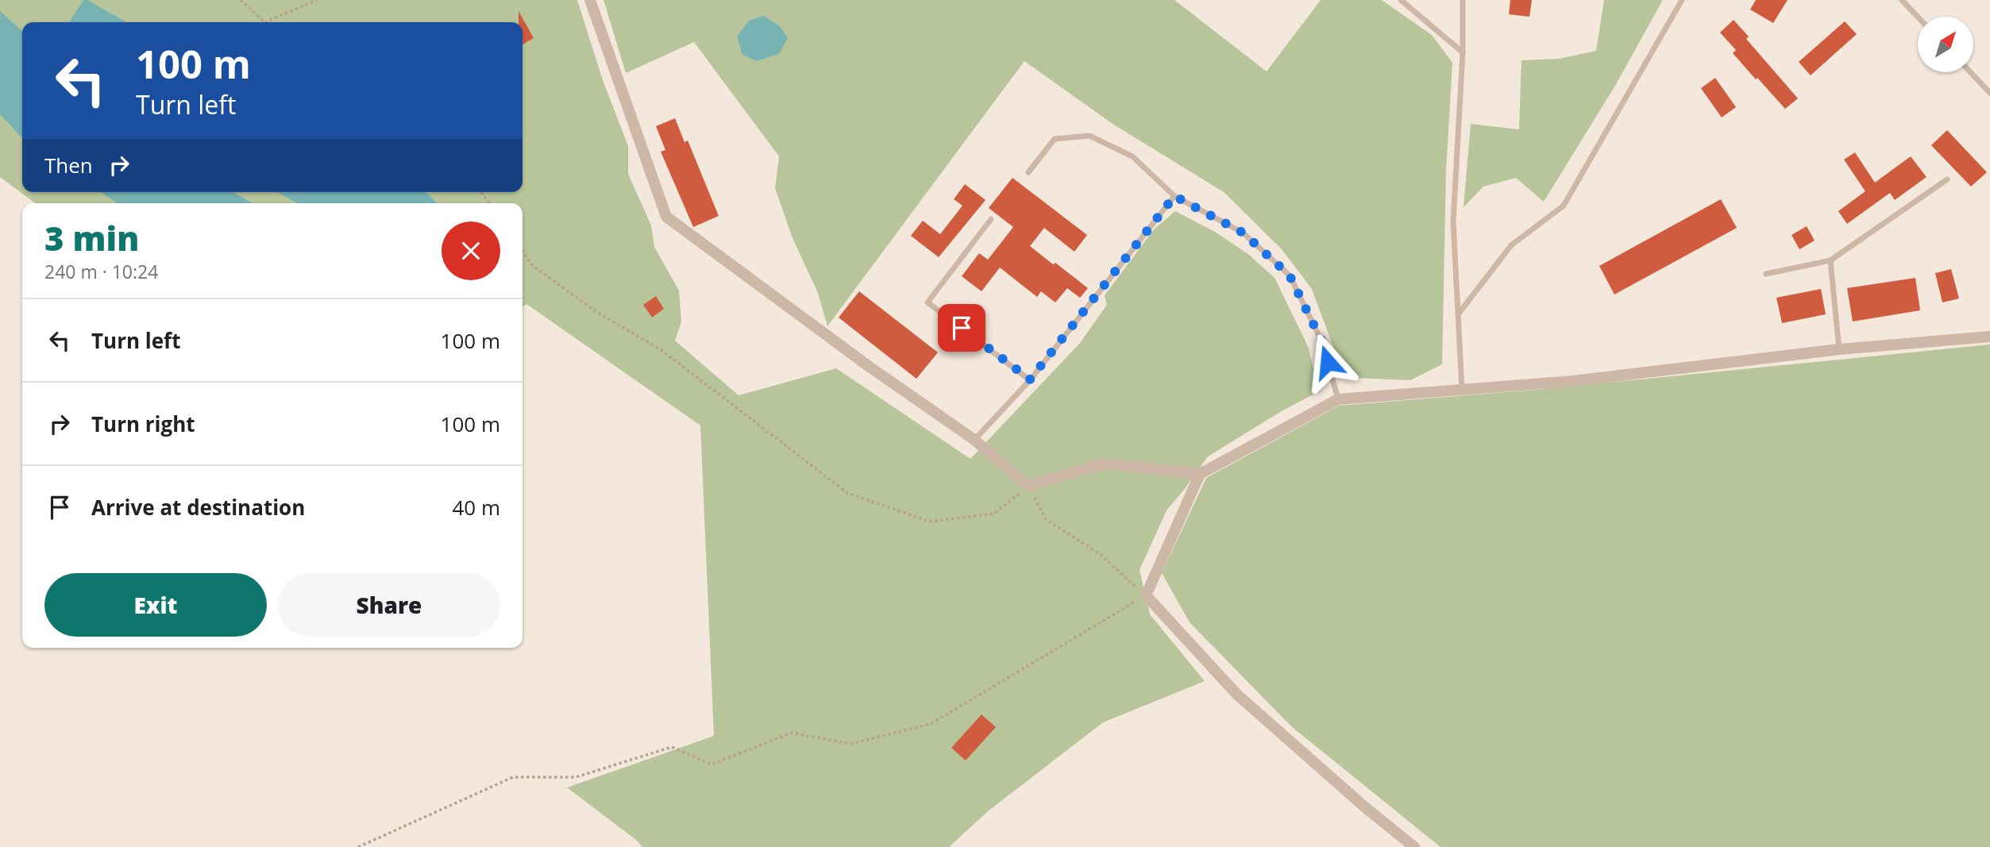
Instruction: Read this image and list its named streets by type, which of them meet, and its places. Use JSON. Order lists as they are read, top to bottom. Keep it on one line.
{"north":"top right","page":{"turn":["100 m","Turn left"],"then":"Then","heading":["3 min","240 m · 10:24"],"list":[{"name":"Turn left","value":"100 m"},{"name":"Turn right","value":"100 m"},{"name":"Arrive at destination","value":"40 m"}],"buttons":["Exit","Share"]}}
